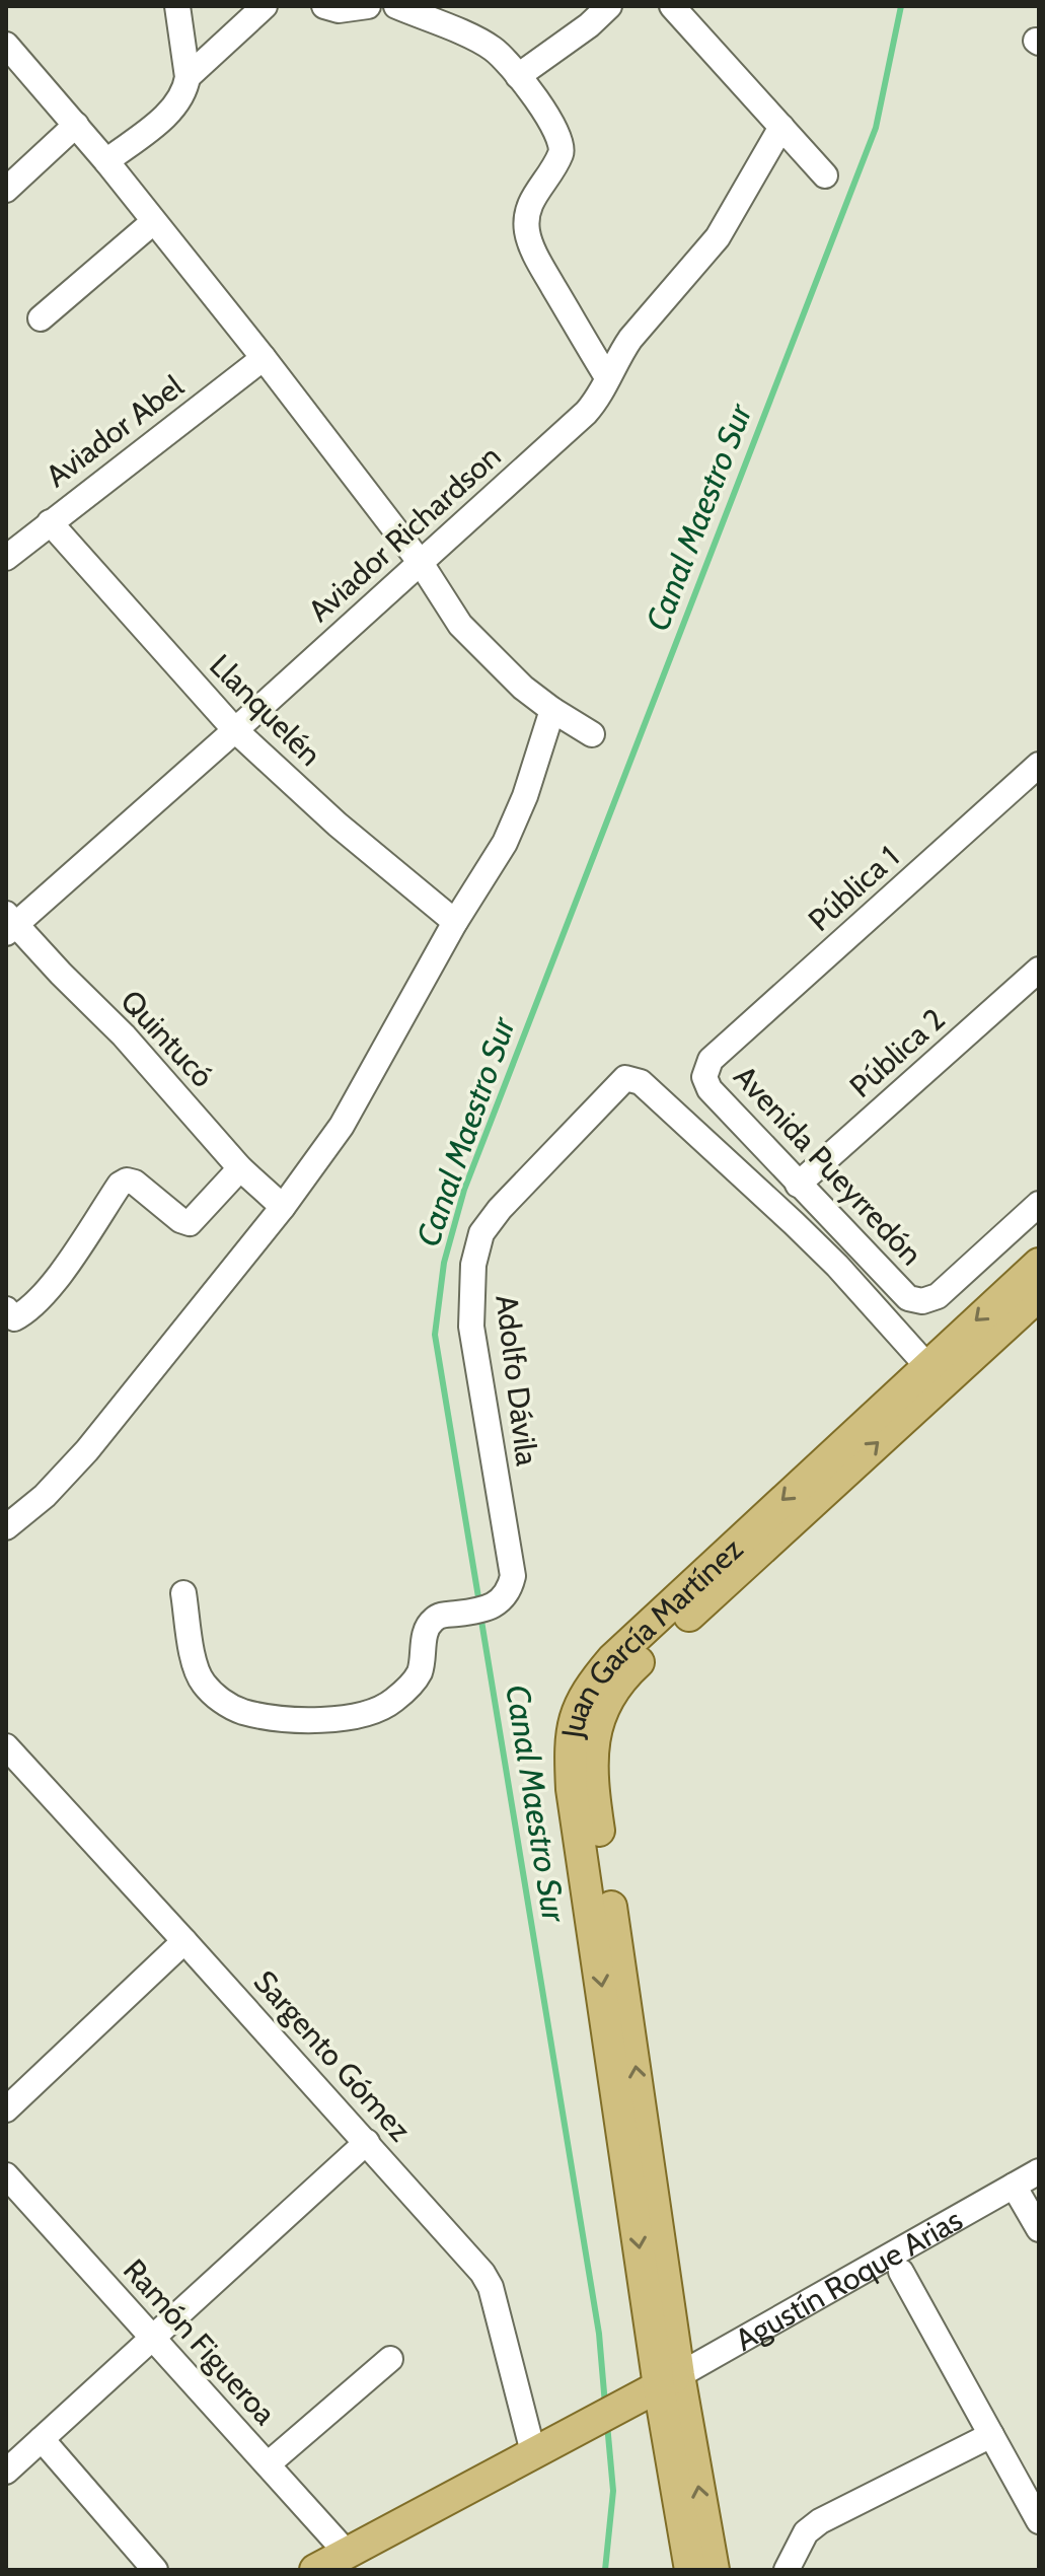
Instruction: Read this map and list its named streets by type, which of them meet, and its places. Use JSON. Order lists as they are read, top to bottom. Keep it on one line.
{"streets":{"main road":["Juan García Martínez"],"street":["Aviador Abel","Aviador Richardson","Llanquelén","Pública 1","Quintucó","Pública 2","Avenida Pueyrredón","Adolfo Dávila","Sargento Gómez","Agustín Roque Arias","Ramón Figueroa"]},"crossings":[["Aviador Abel","Llanquelén"],["Aviador Richardson","Llanquelén"],["Aviador Richardson","Quintucó"],["Pública 1","Avenida Pueyrredón"],["Pública 2","Avenida Pueyrredón"],["Adolfo Dávila","Juan García Martínez"],["Juan García Martínez","Agustín Roque Arias"]],"water":["Canal Maestro Sur"]}
